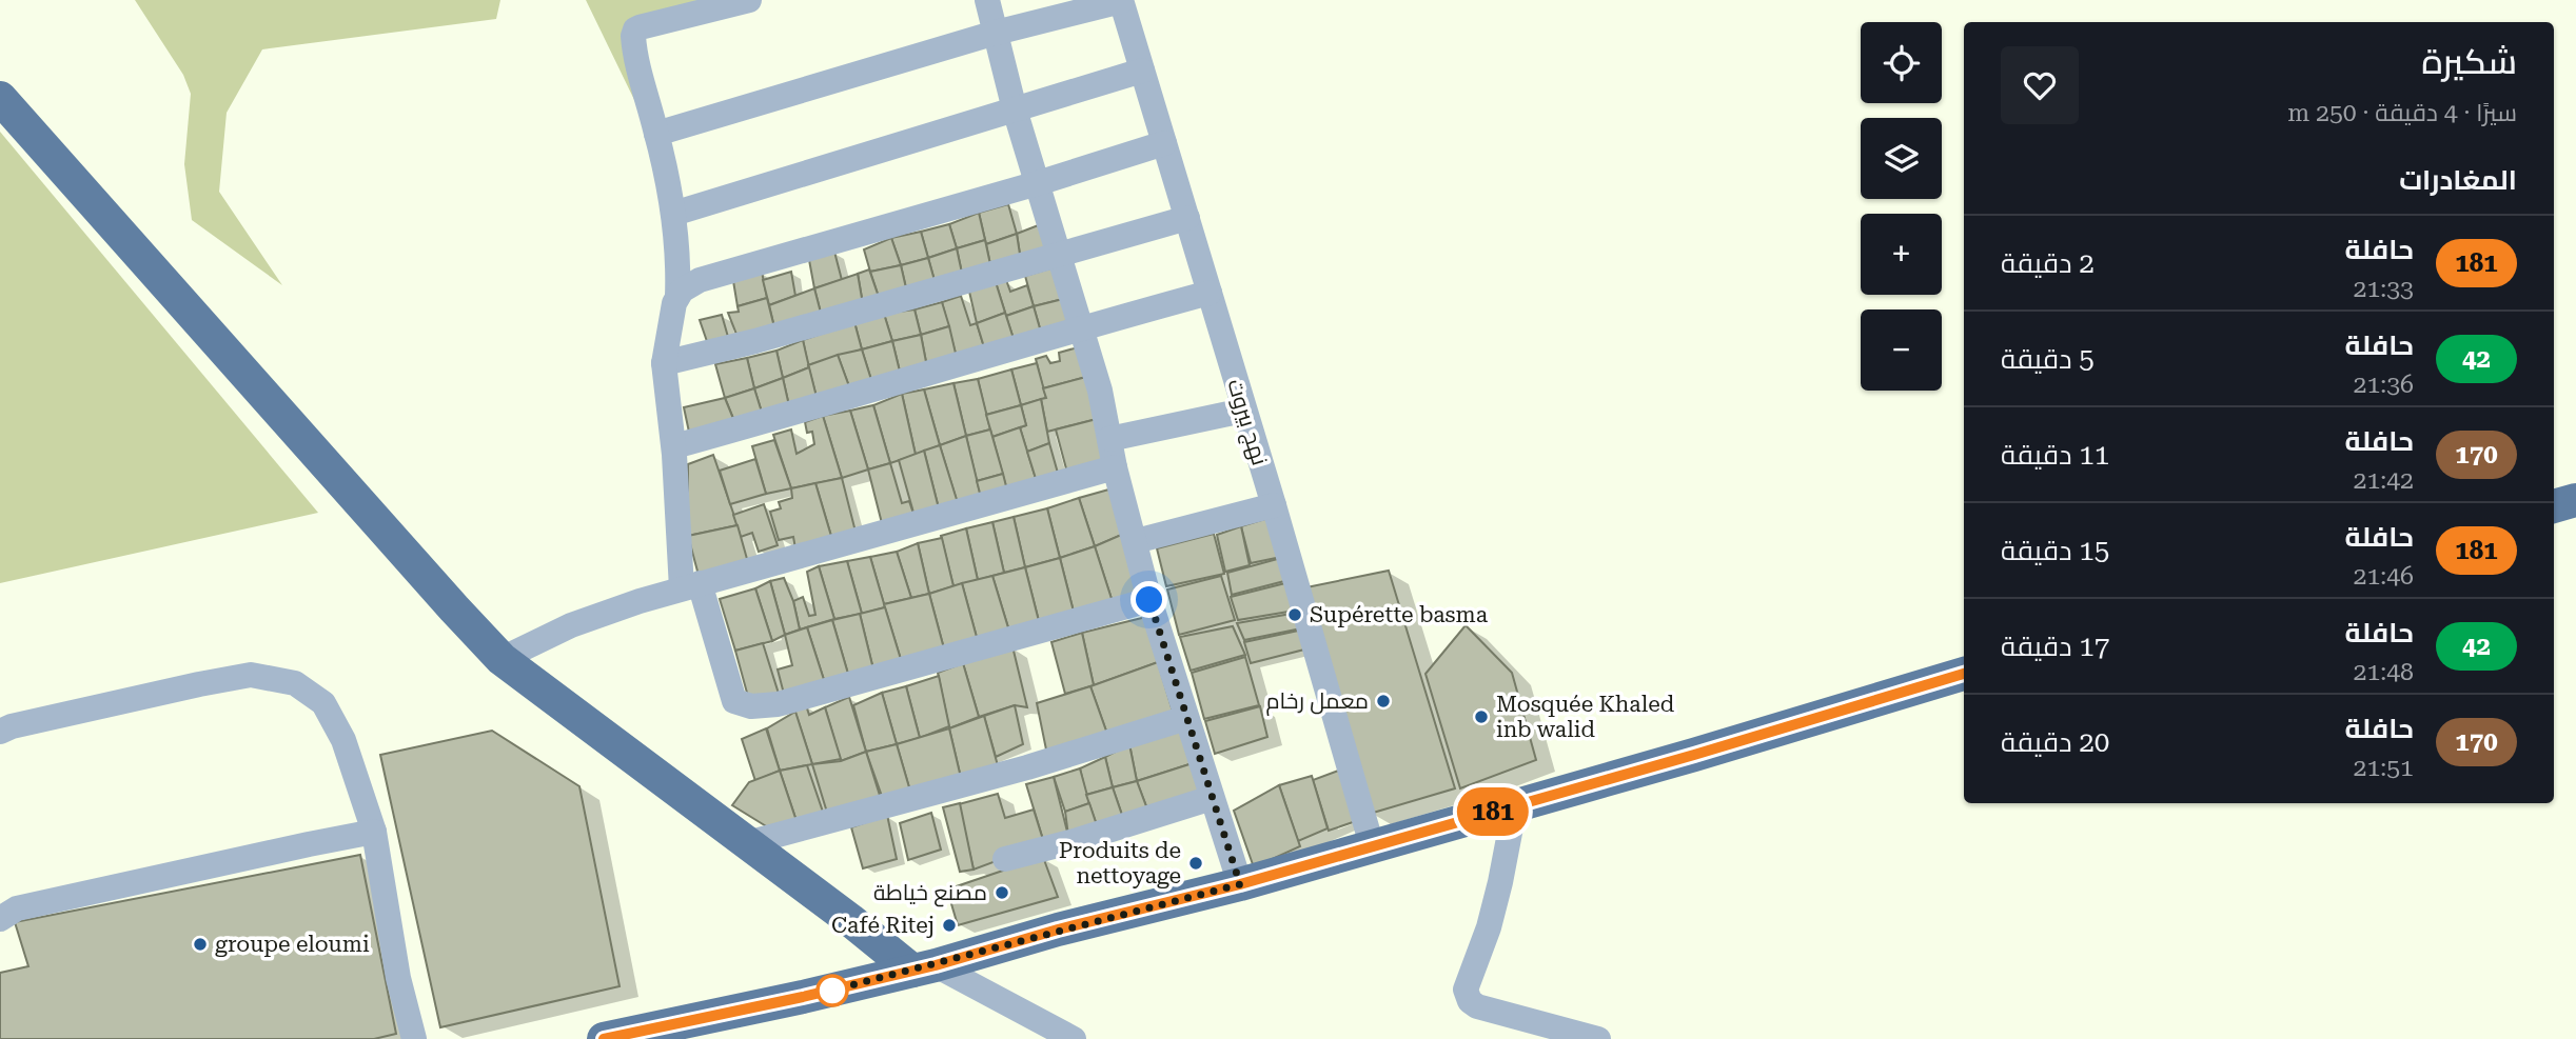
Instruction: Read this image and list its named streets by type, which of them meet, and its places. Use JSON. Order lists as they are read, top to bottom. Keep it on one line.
{"streets":{"street":["نهج بيروت"]},"places":["Supérette basma","معمل رخام","Mosquée Khaled inb walid","Produits de nettoyage","مصنع خياطة","Café Ritej","groupe eloumi"],"lines":["bus line 181"],"page":{"on_map":"181","map_buttons":["+","−"],"heading":[["شكيرة","سيرًا · 4 دقيقة · 250 m"],"المغادرات"],"list":[{"mark":"181","name":"حافلة","note":"21:33","value":"2 دقيقة"},{"mark":"42","name":"حافلة","note":"21:36","value":"5 دقيقة"},{"mark":"170","name":"حافلة","note":"21:42","value":"11 دقيقة"},{"mark":"181","name":"حافلة","note":"21:46","value":"15 دقيقة"},{"mark":"42","name":"حافلة","note":"21:48","value":"17 دقيقة"},{"mark":"170","name":"حافلة","note":"21:51","value":"20 دقيقة"}]}}
